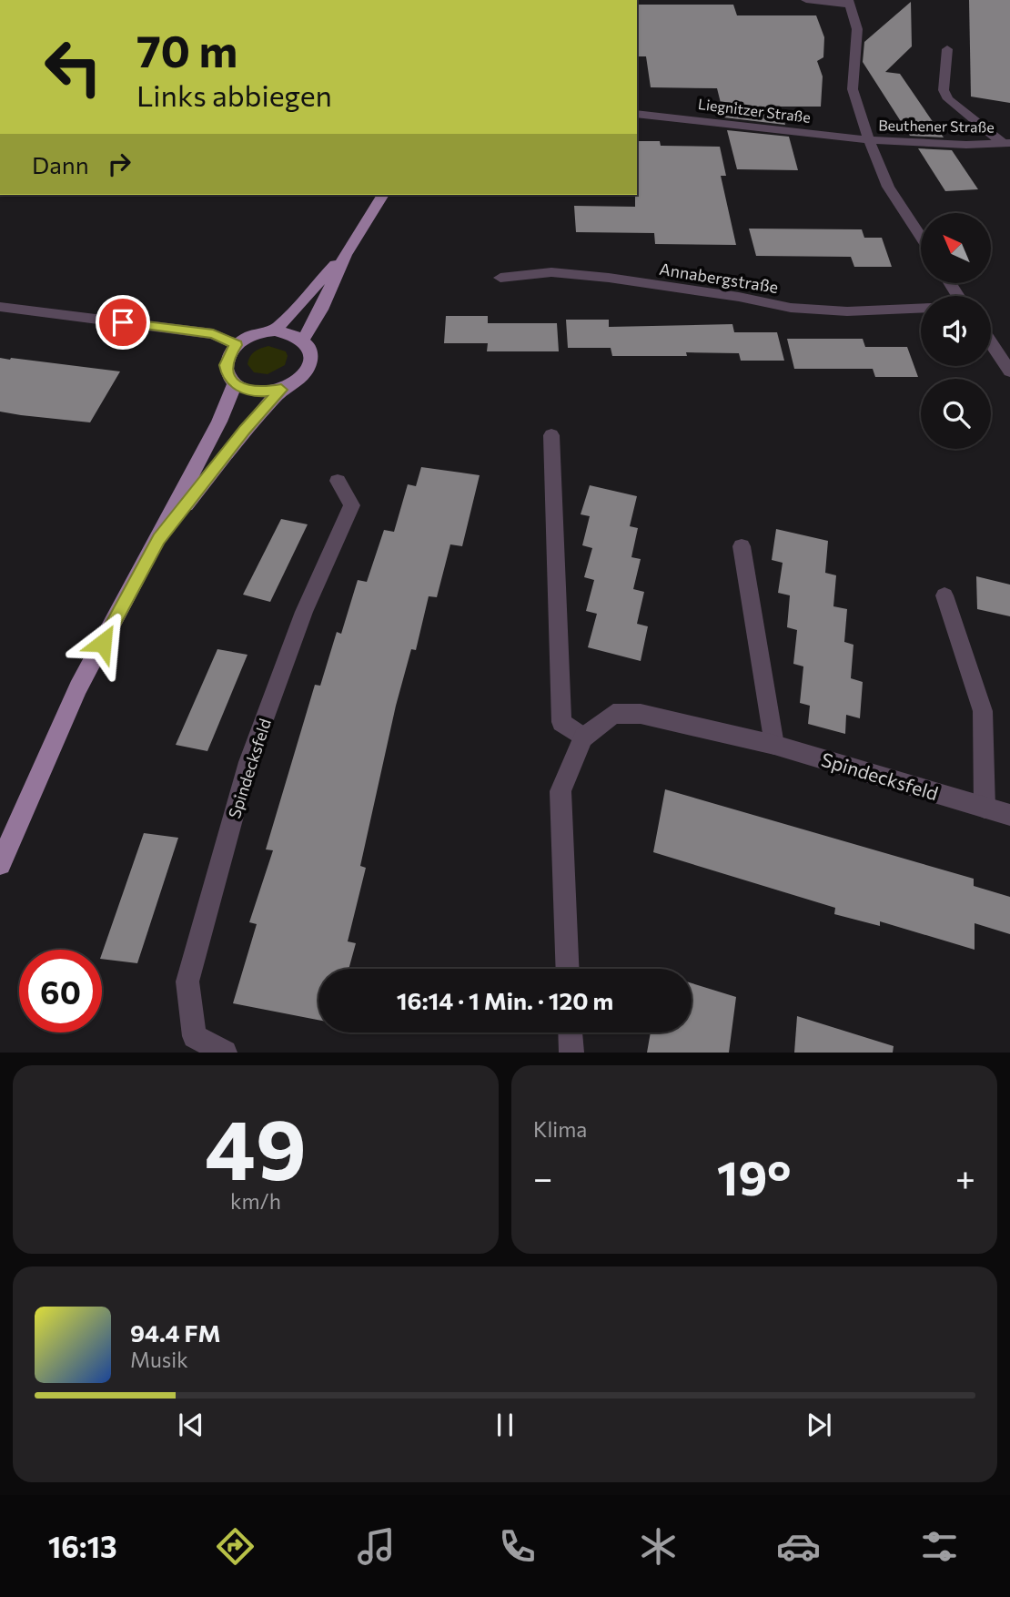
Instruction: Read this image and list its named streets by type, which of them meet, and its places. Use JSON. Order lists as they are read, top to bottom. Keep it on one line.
{"streets":{"street":["Liegnitzer Straße","Beuthener Straße","Annabergstraße","Spindecksfeld"]},"crossings":[["Liegnitzer Straße","Beuthener Straße"]],"north":"top left","page":{"turn":["70 m","Links abbiegen"],"then":"Dann","limit":"60","trip":"16:14 · 1 Min. · 120 m","tile":[["49","km/h"],"Klima"],"heat":["−","19°","+"],"song":["94.4 FM","Musik"],"tabs":"16:13"}}
